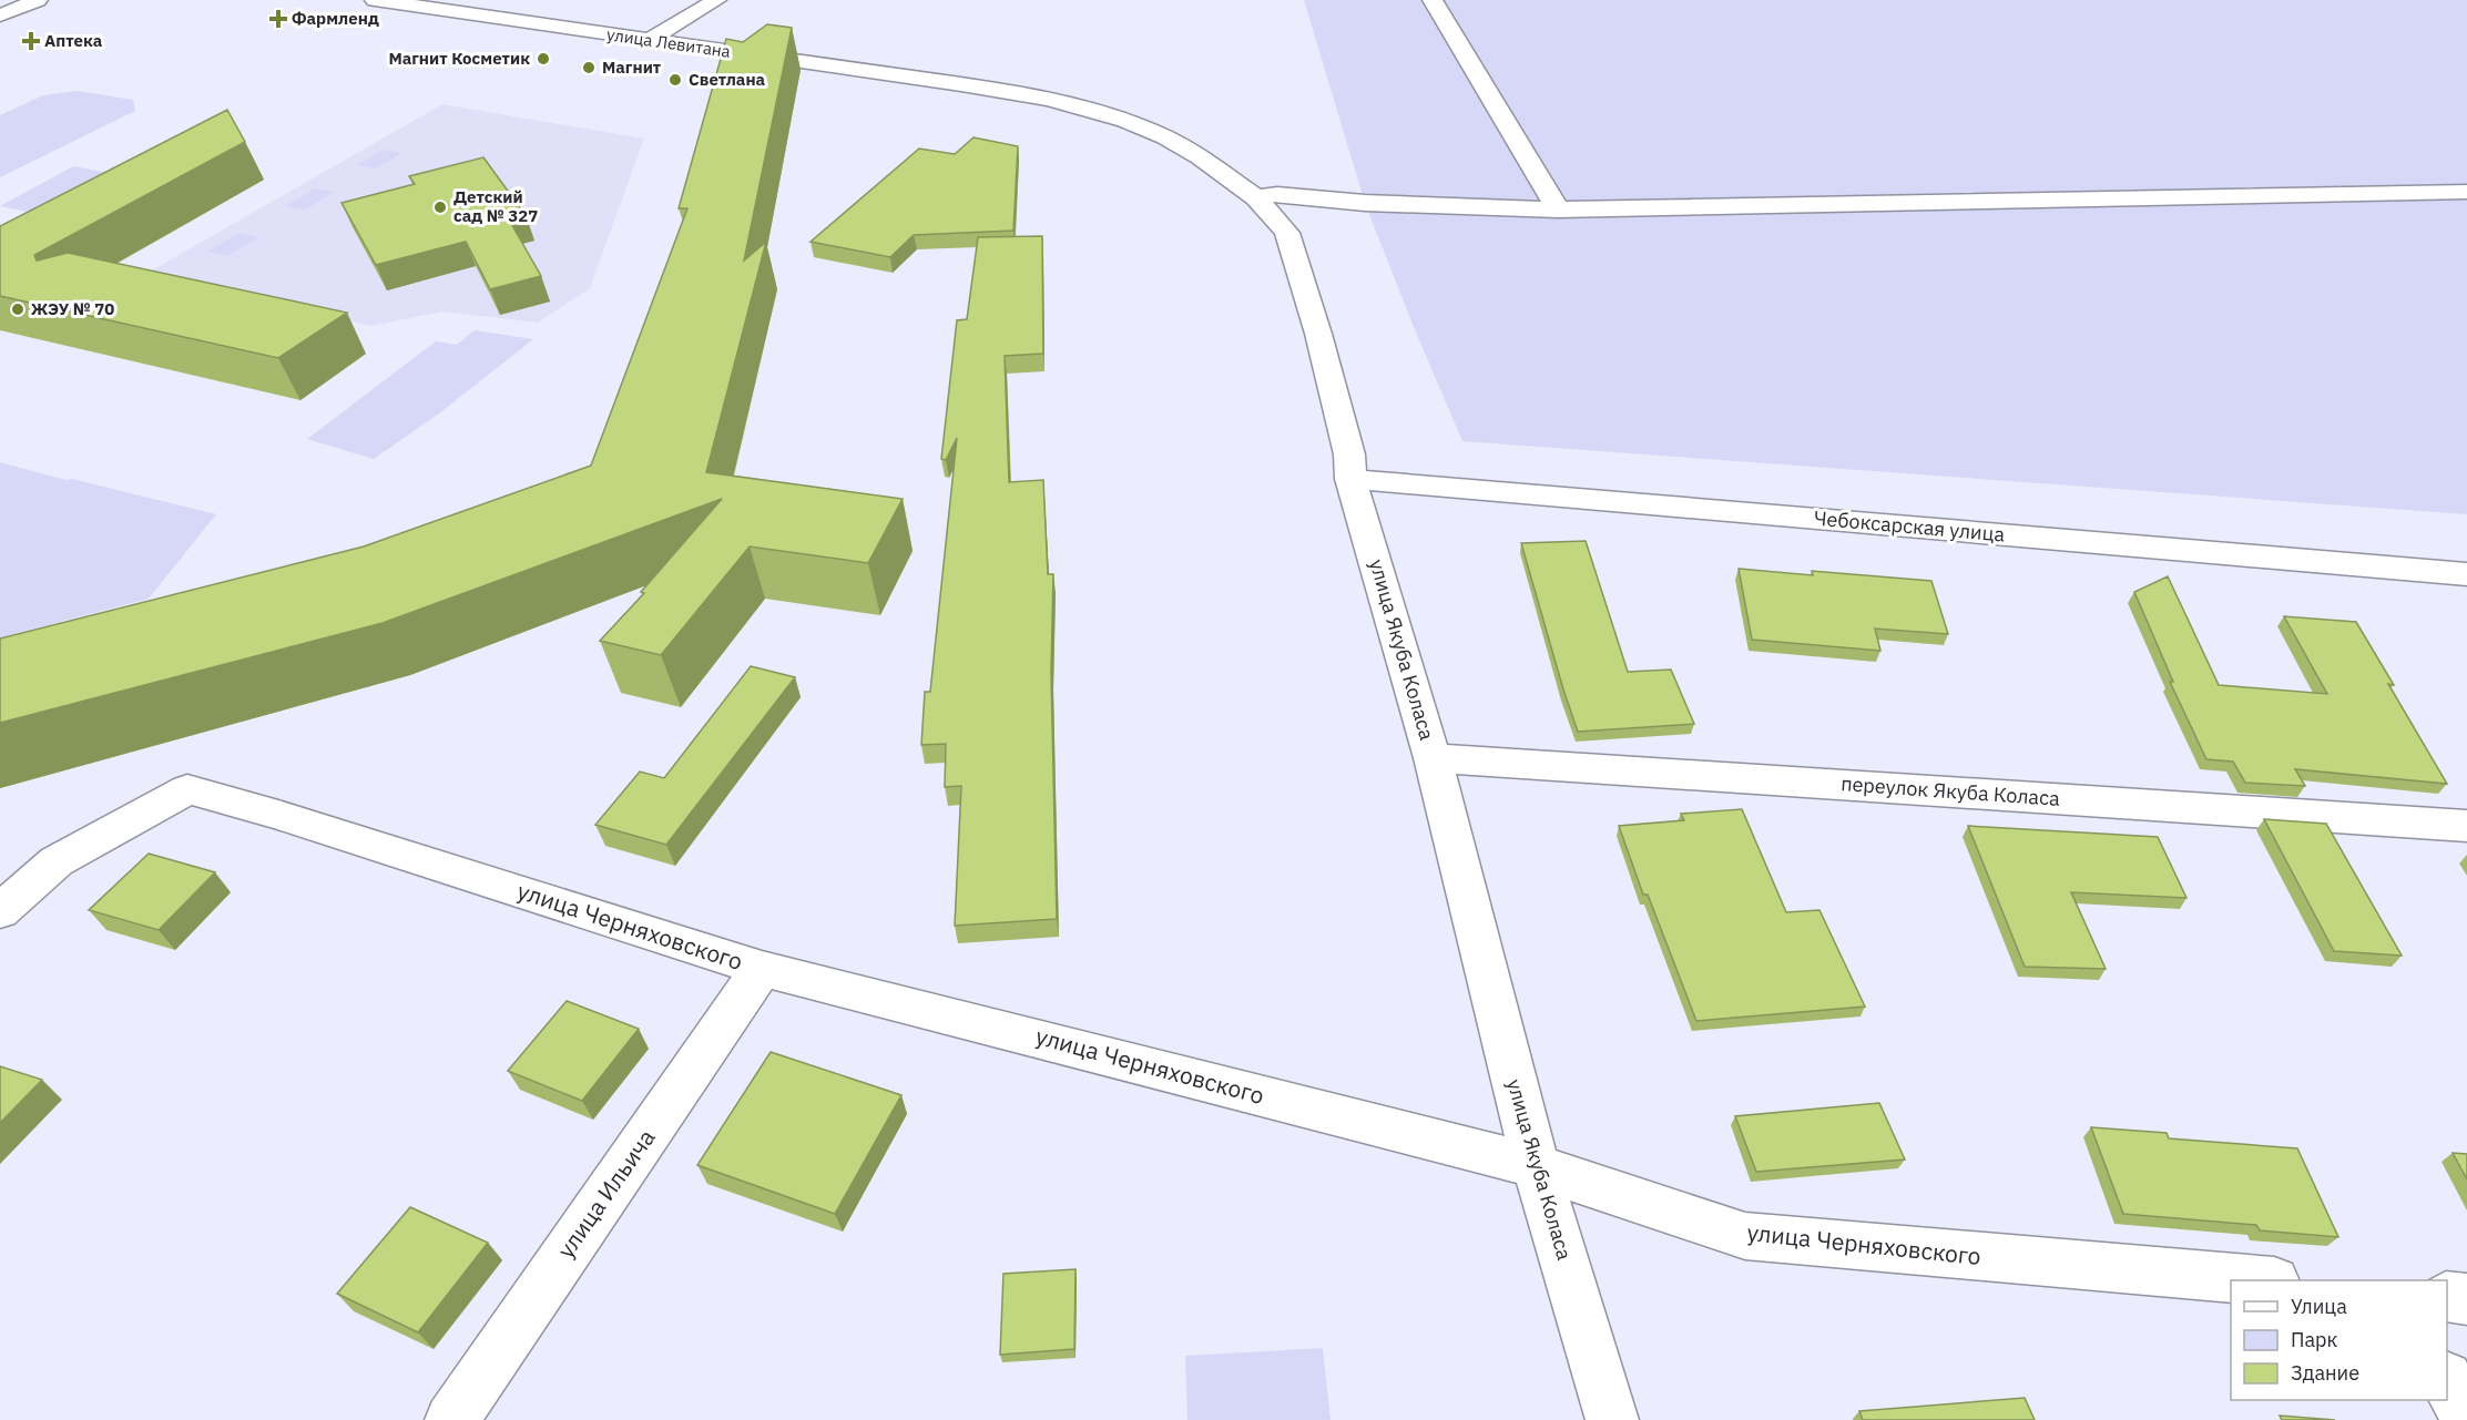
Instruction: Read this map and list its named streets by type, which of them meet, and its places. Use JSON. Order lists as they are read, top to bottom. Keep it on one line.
{"streets":{"street":["улица Левитана","Чебоксарская улица","улица Якуба Коласа","переулок Якуба Коласа","улица Черняховского","улица Ильича"]},"crossings":[["улица Левитана","улица Якуба Коласа"],["Чебоксарская улица","улица Якуба Коласа"],["улица Якуба Коласа","переулок Якуба Коласа"],["улица Якуба Коласа","улица Черняховского"],["улица Черняховского","улица Ильича"]],"places":{"health":["Фармленд","Аптека"],"other":["Магнит Косметик","Магнит","Светлана","Детский сад № 327","ЖЭУ № 70"]},"legend":["Улица","Парк","Здание"]}
